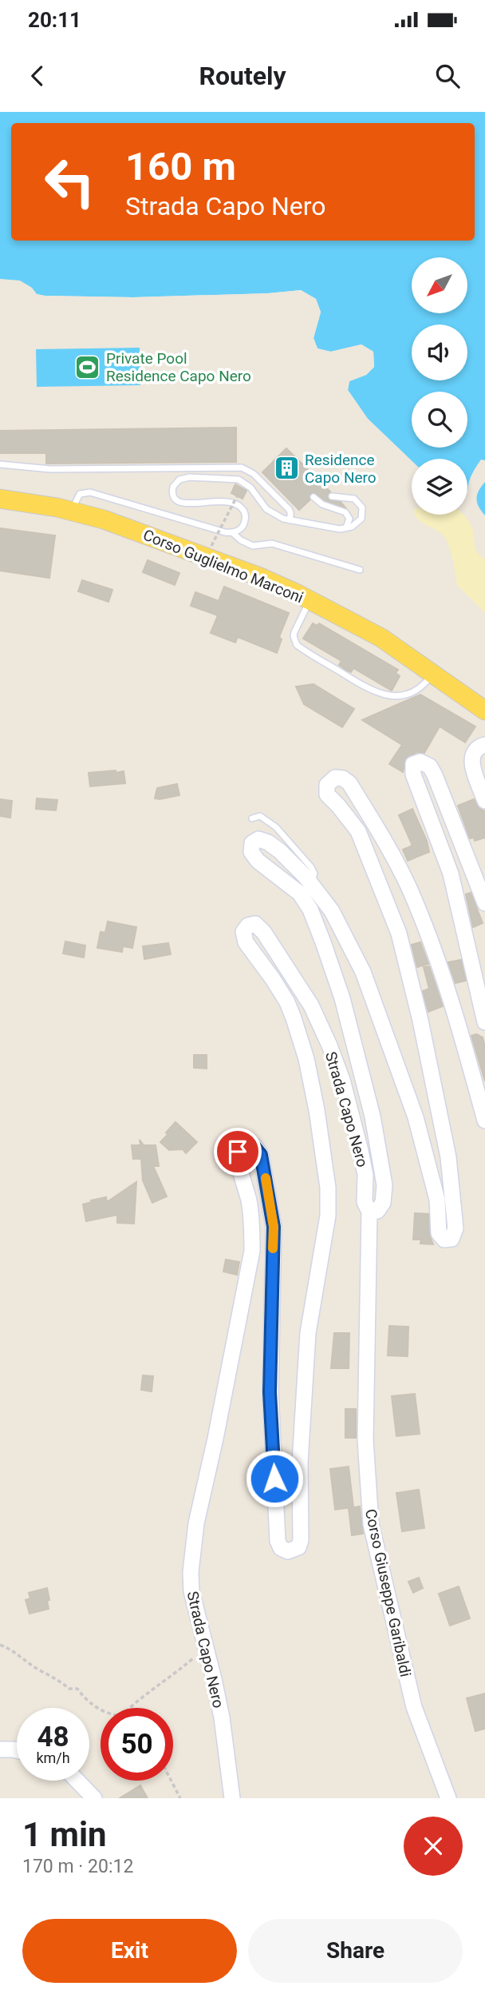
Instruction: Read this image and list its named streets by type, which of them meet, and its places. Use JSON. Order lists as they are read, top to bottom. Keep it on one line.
{"streets":{"main road":["Corso Guglielmo Marconi","Strada Capo Nero","Corso Giuseppe Garibaldi"]},"crossings":[["Strada Capo Nero","Corso Giuseppe Garibaldi"]],"places":{"sports":["Private Pool Residence Capo Nero"],"building":["Residence Capo Nero"]},"north":"bottom left","page":{"status":"20:11","header":"Routely","turn":["160 m","Strada Capo Nero"],"speed":"48 km/h","limit":"50","heading":["1 min","170 m · 20:12"],"buttons":["Exit","Share"]}}
